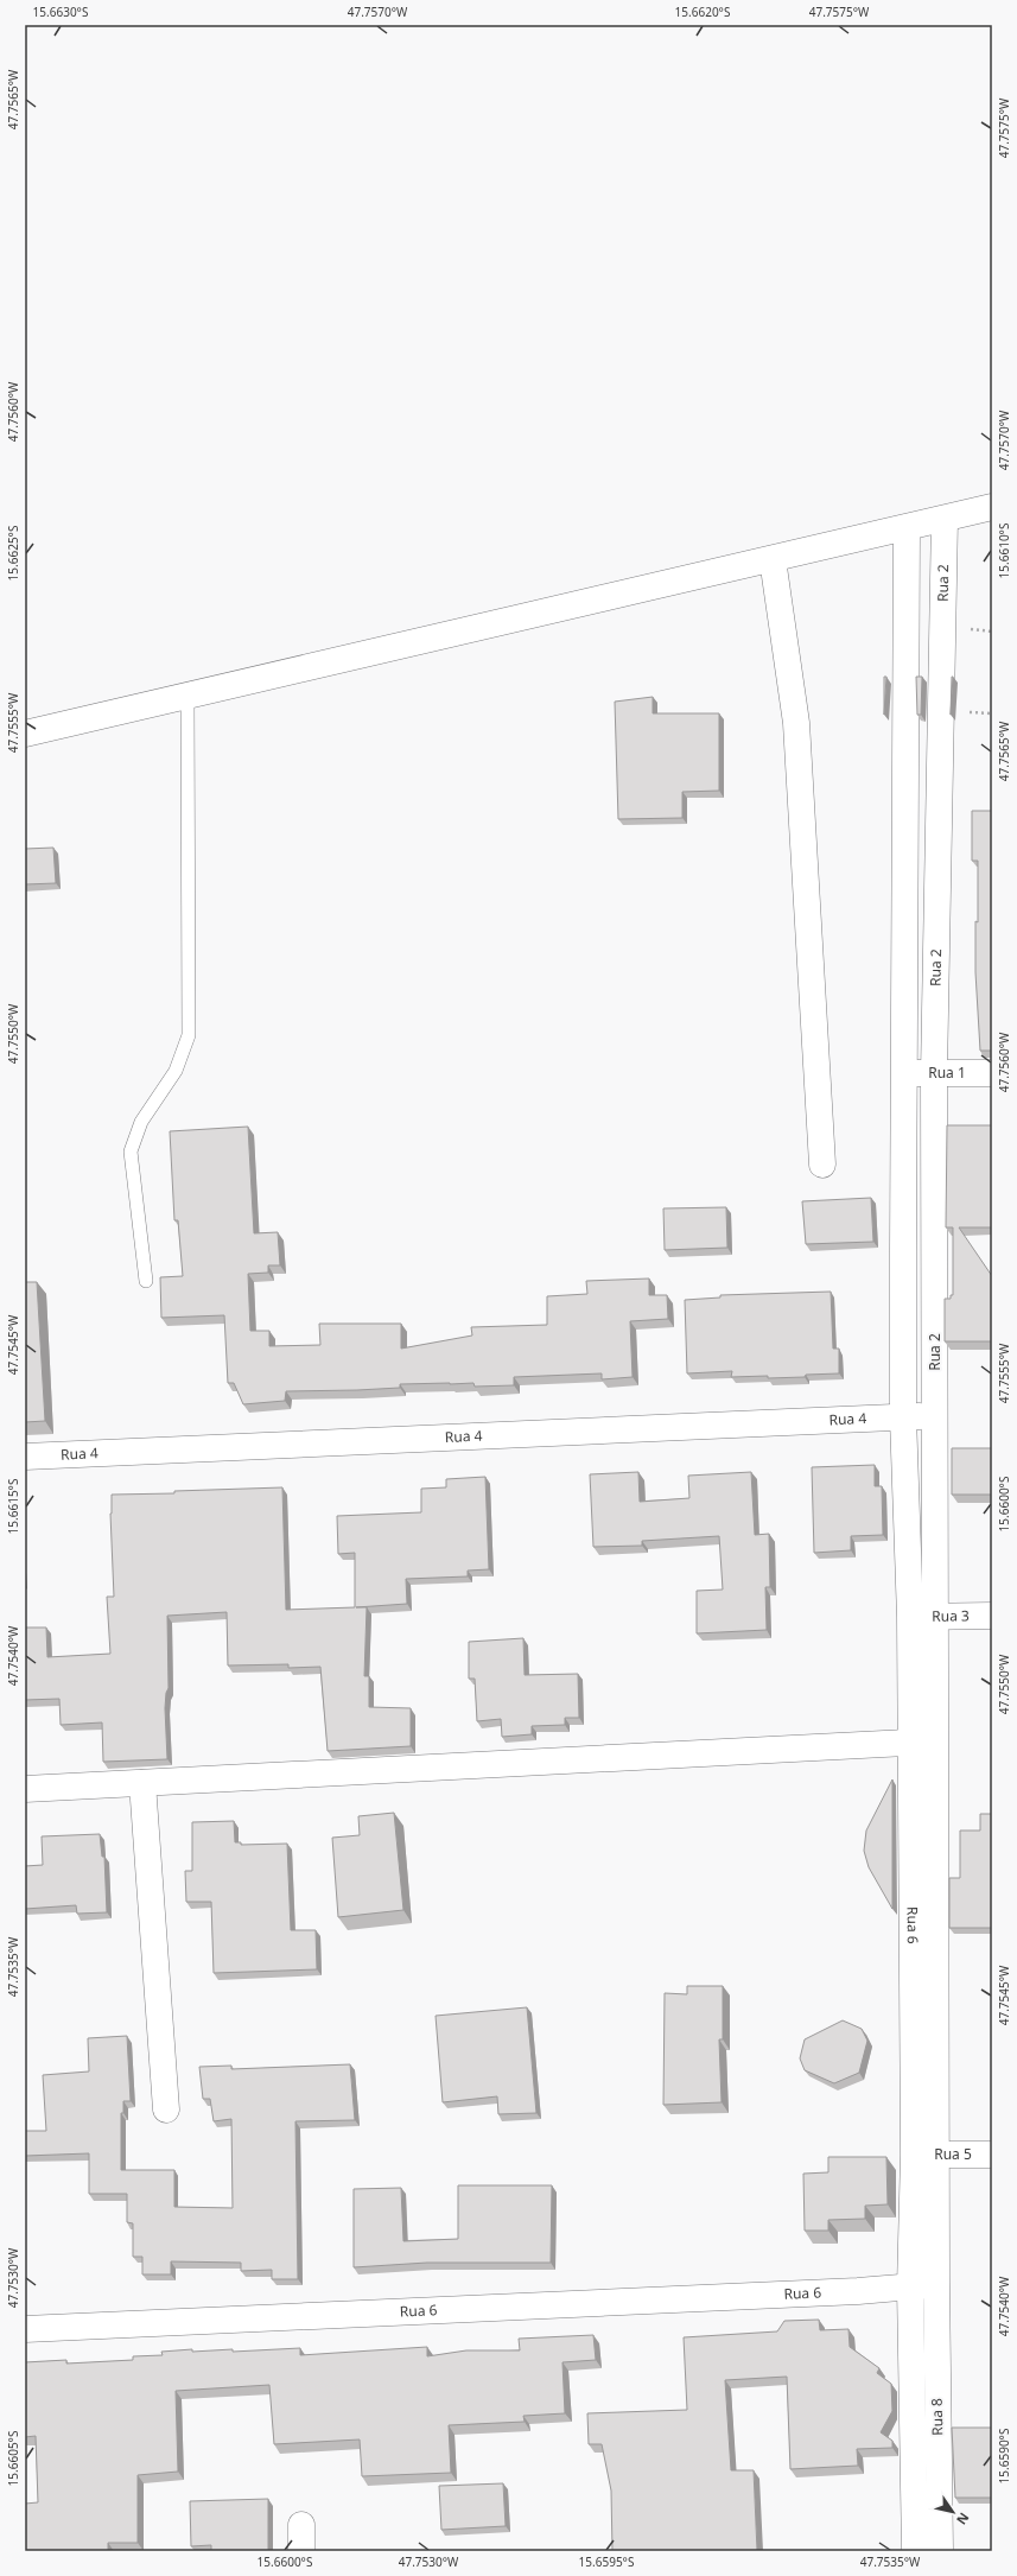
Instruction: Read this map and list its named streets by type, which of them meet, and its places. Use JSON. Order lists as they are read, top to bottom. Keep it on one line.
{"streets":{"street":["Rua 2","Rua 1","Rua 4","Rua 3","Rua 6","Rua 5","Rua 8"]},"crossings":[["Rua 2","Rua 1"],["Rua 2","Rua 4"],["Rua 3","Rua 6"],["Rua 6","Rua 5"],["Rua 6","Rua 8"]],"north":"bottom right","coordinates":["15.6630°S","47.7570°W","15.6620°S","47.7575°W","47.7565°W","47.7560°W","15.6610°S","15.6625°S","47.7555°W","47.7550°W","47.7545°W","15.6600°S","15.6615°S","47.7540°W","47.7535°W","47.7530°W","15.6590°S","15.6605°S","15.6595°S"]}
